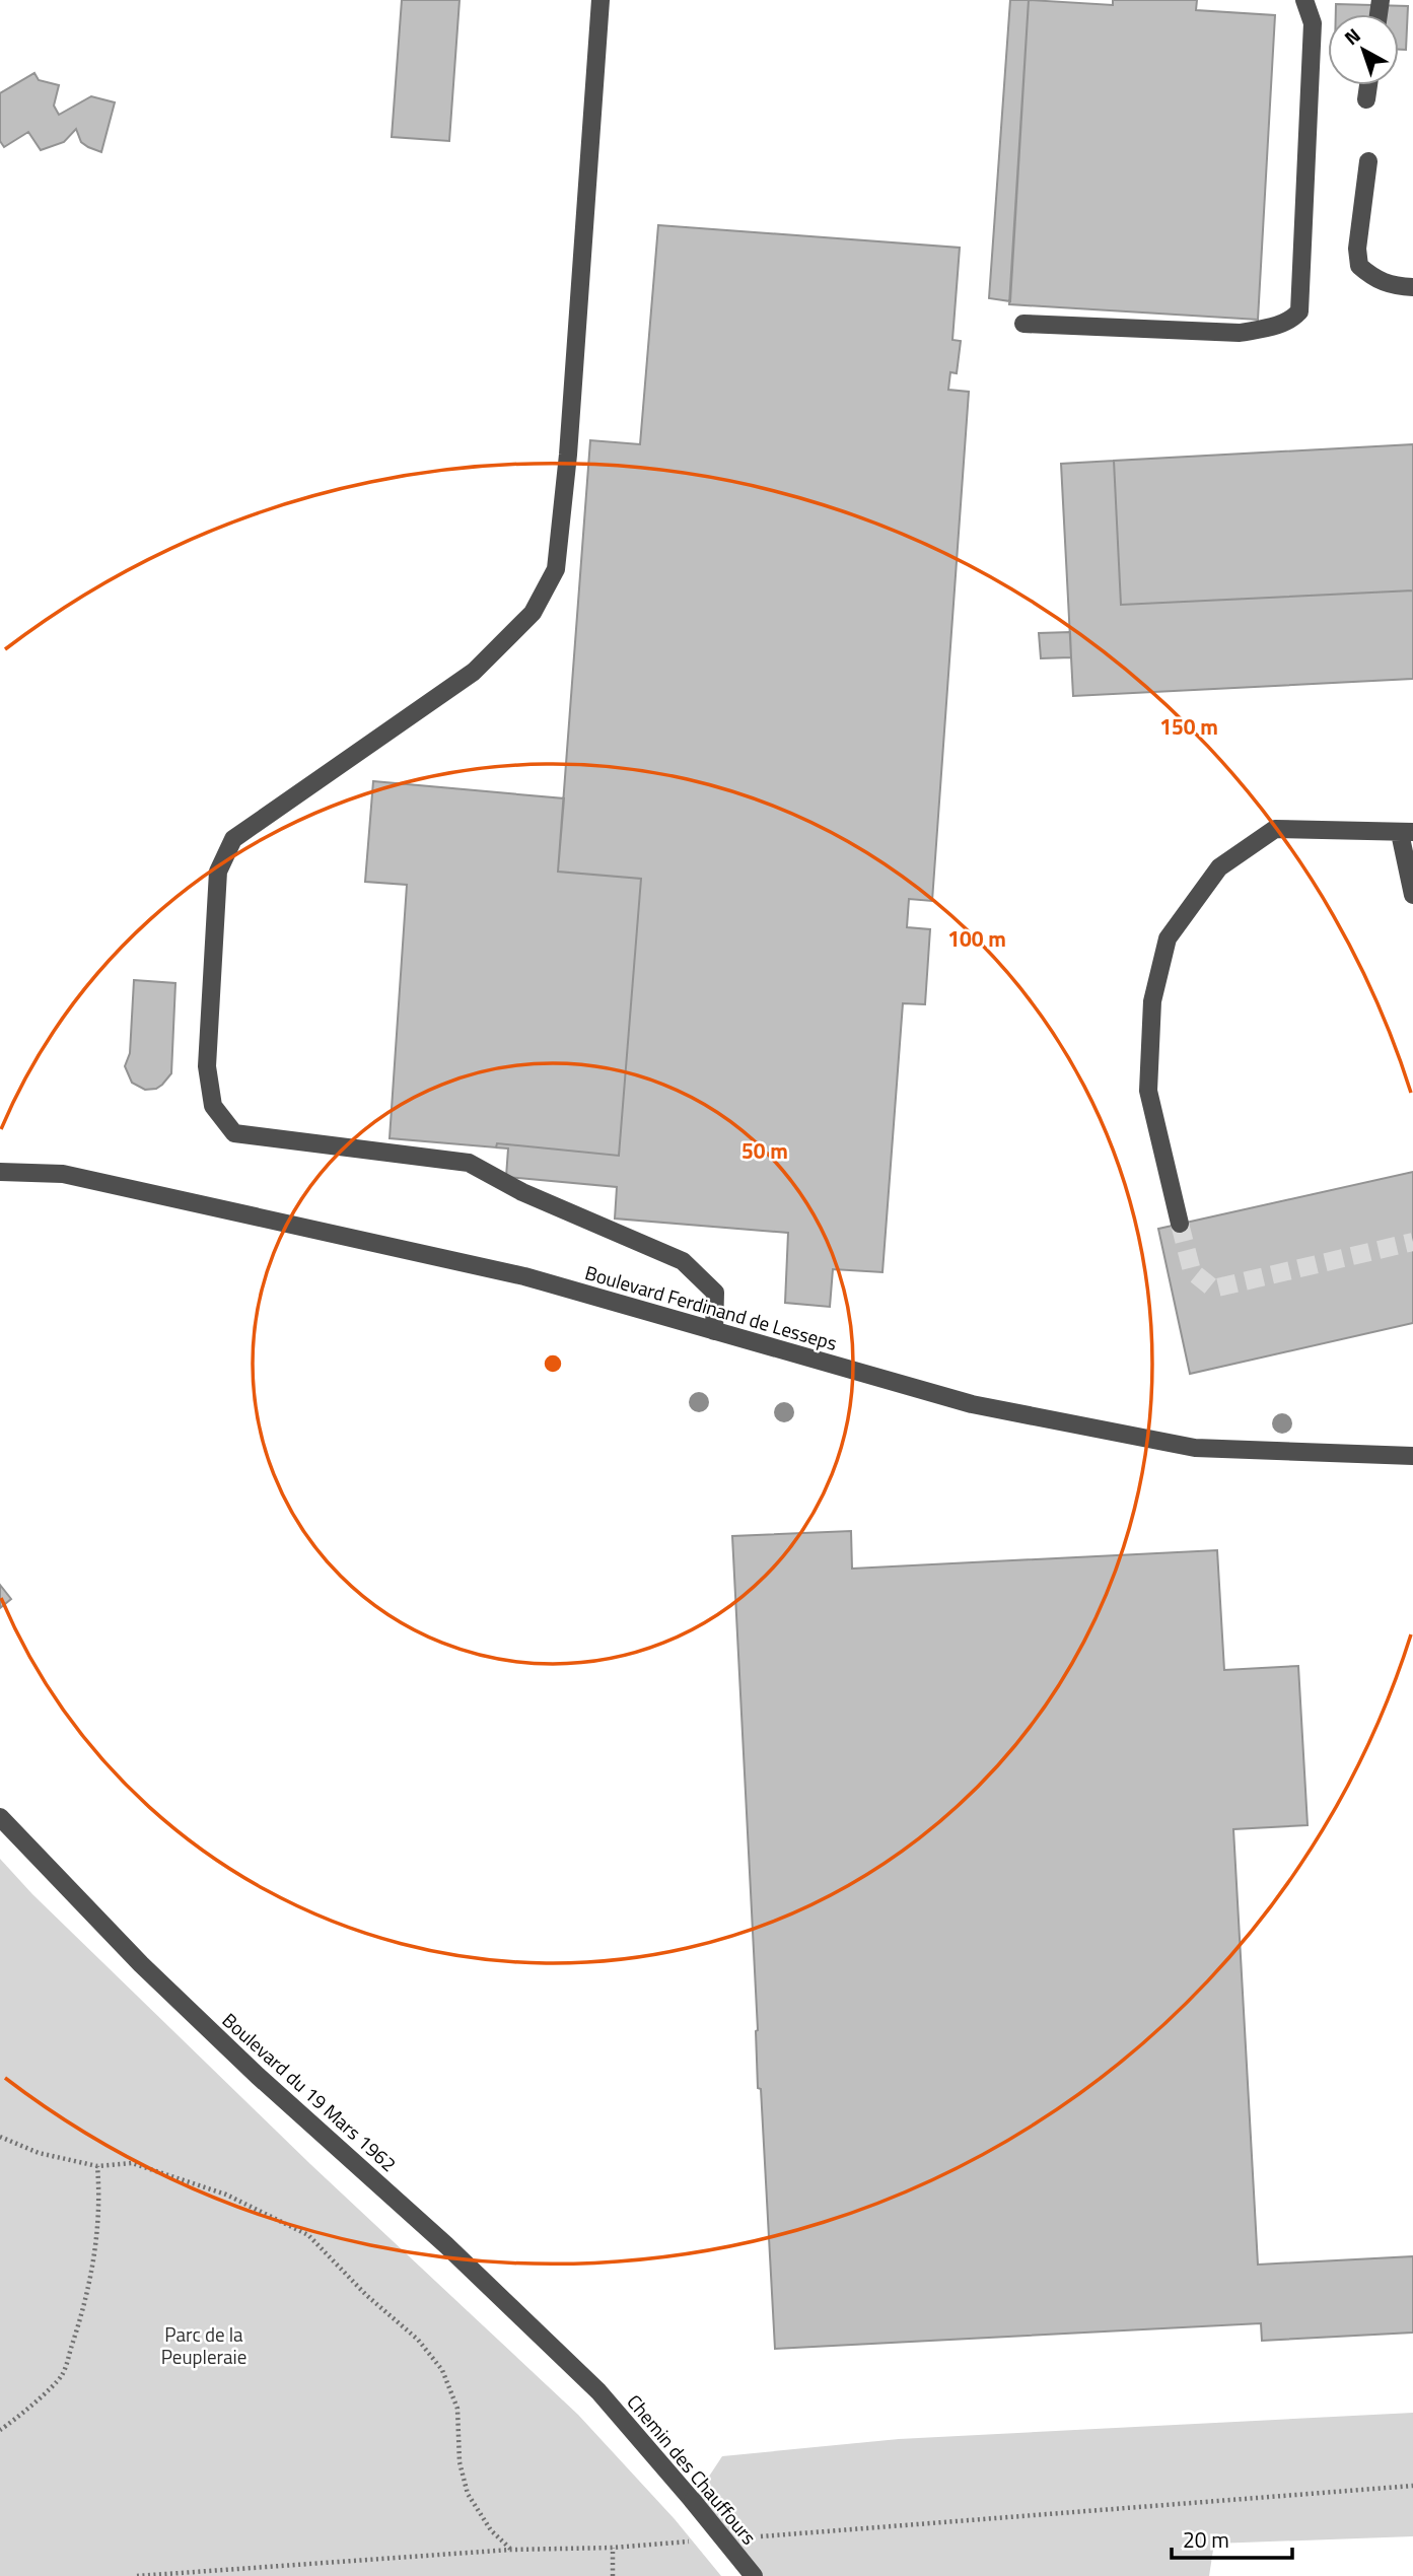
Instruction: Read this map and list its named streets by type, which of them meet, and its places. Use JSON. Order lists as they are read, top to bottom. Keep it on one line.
{"streets":{"street":["Boulevard Ferdinand de Lesseps","Boulevard du 19 Mars 1962","Chemin des Chauffours"]},"crossings":[["Boulevard du 19 Mars 1962","Chemin des Chauffours"]],"parks":["Parc de la Peupleraie"],"scale_bar":"20 m","north":"top left","rings":["150 m","100 m","50 m"]}
